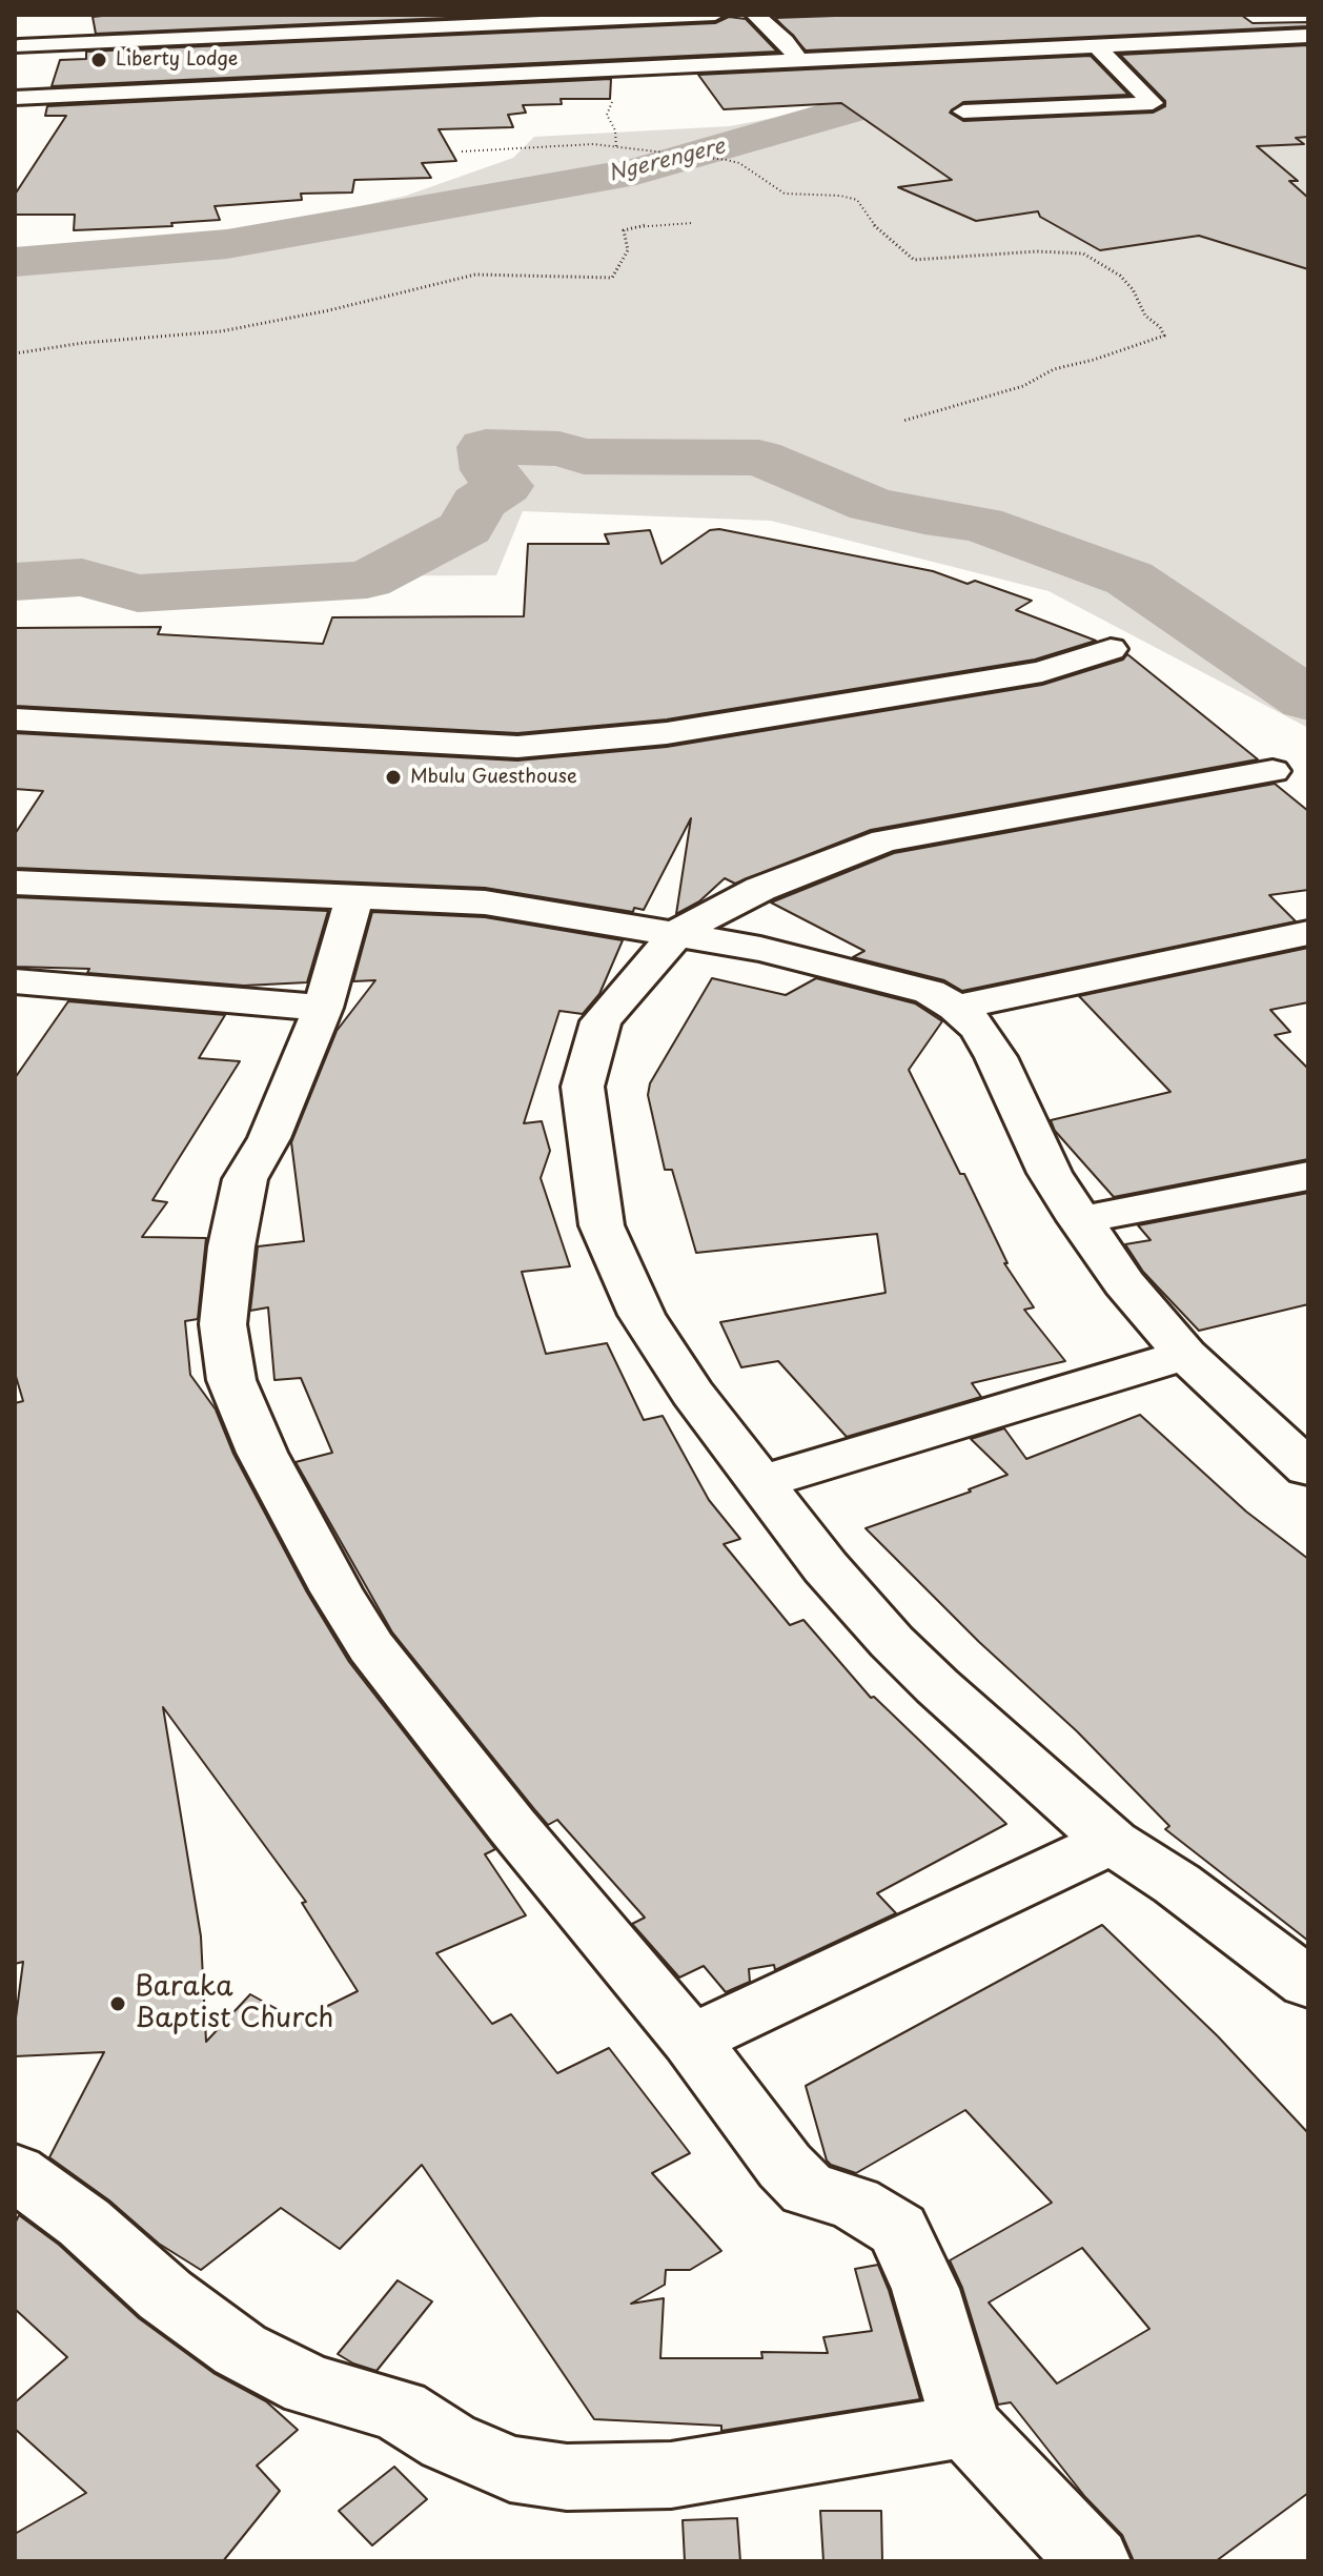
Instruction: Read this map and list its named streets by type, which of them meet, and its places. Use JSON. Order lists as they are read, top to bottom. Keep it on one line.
{"water":["Ngerengere"],"places":["Liberty Lodge","Mbulu Guesthouse","Baraka Baptist Church"]}
